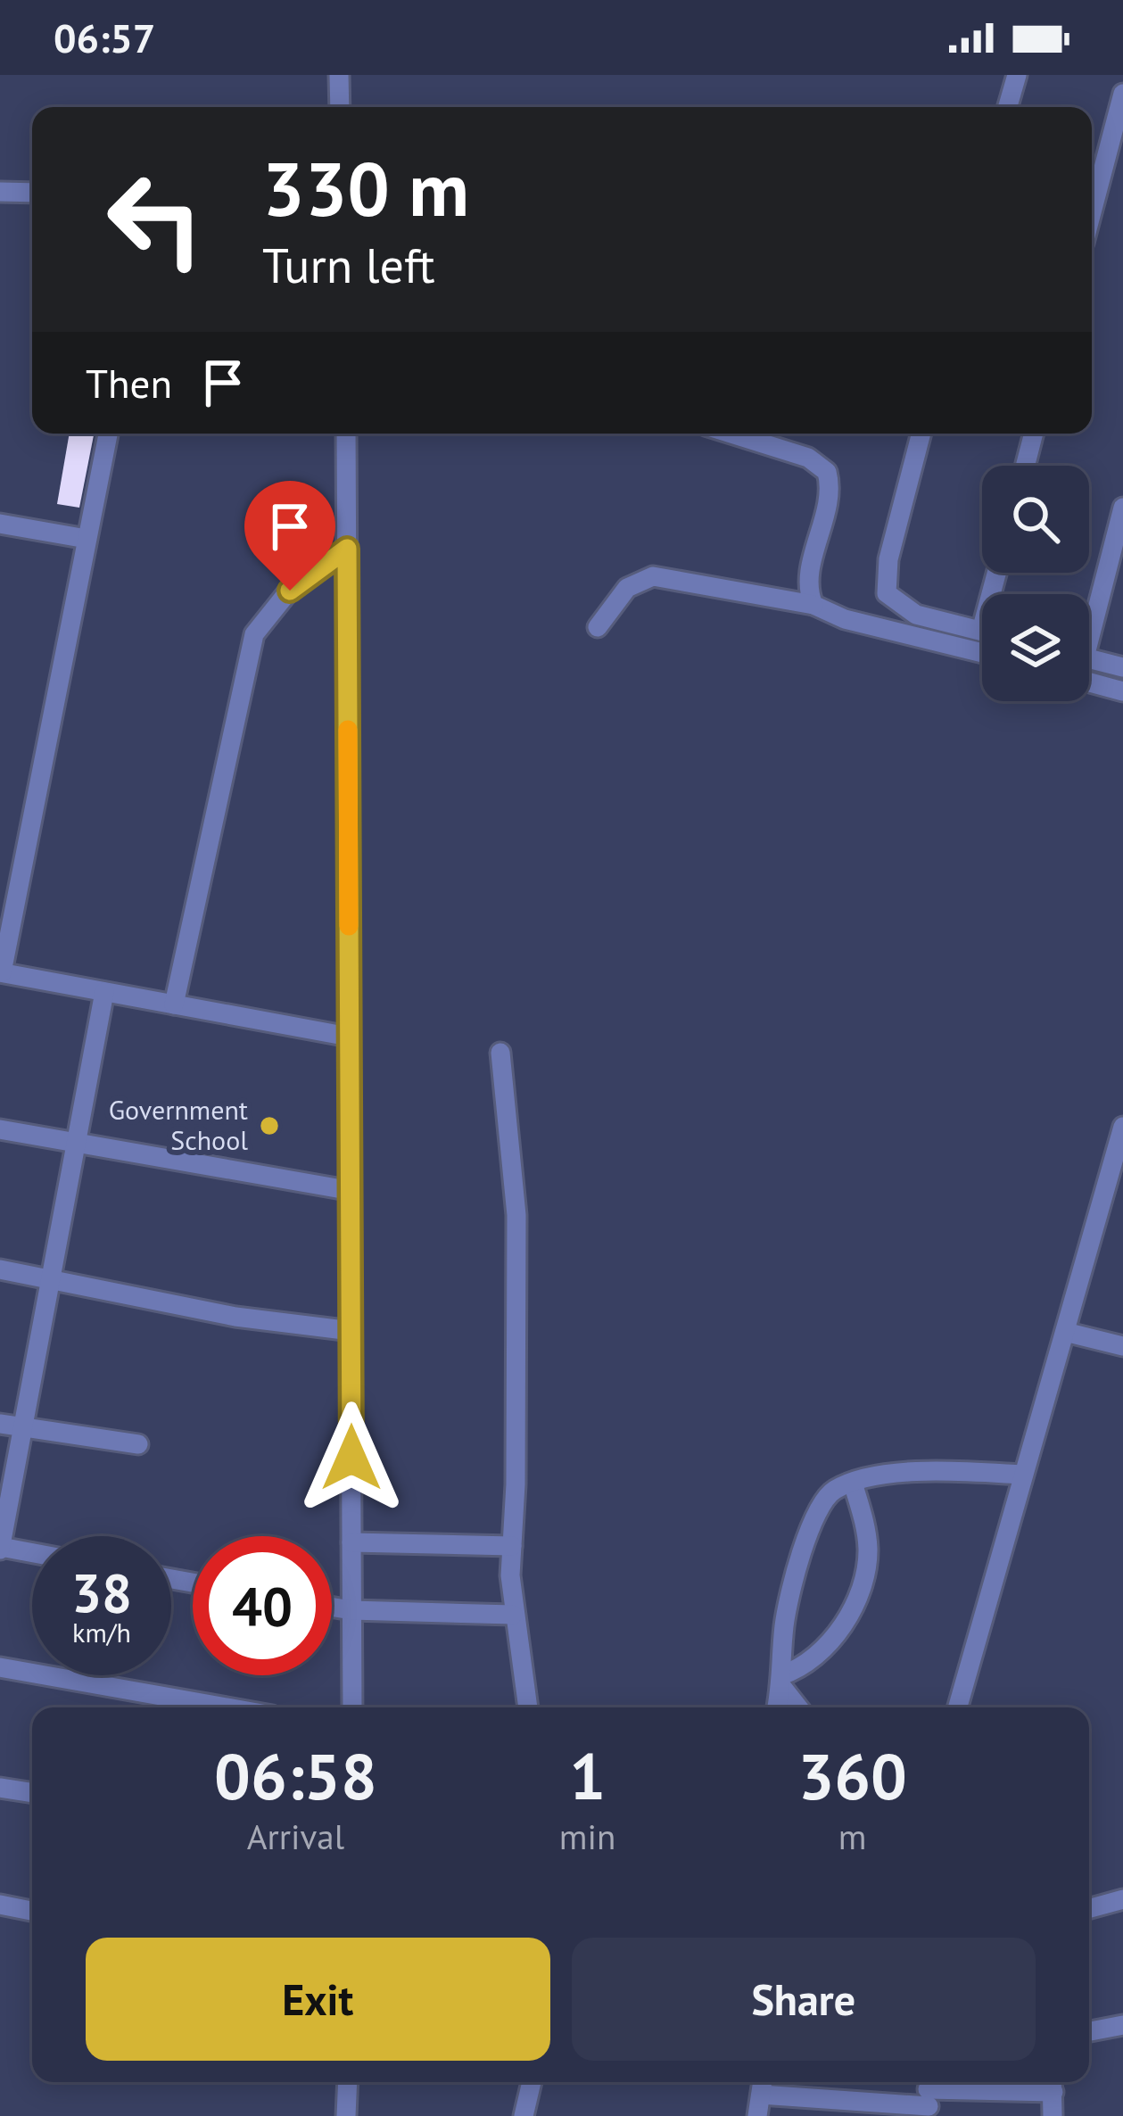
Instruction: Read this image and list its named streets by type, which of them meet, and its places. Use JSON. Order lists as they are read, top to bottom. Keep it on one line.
{"places":["Government School"],"page":{"status":"06:57","turn":["330 m","Turn left"],"then":"Then","speed":"38 km/h","limit":"40","eta":["06:58","Arrival","1","min","360","m"],"buttons":["Exit","Share"]}}
